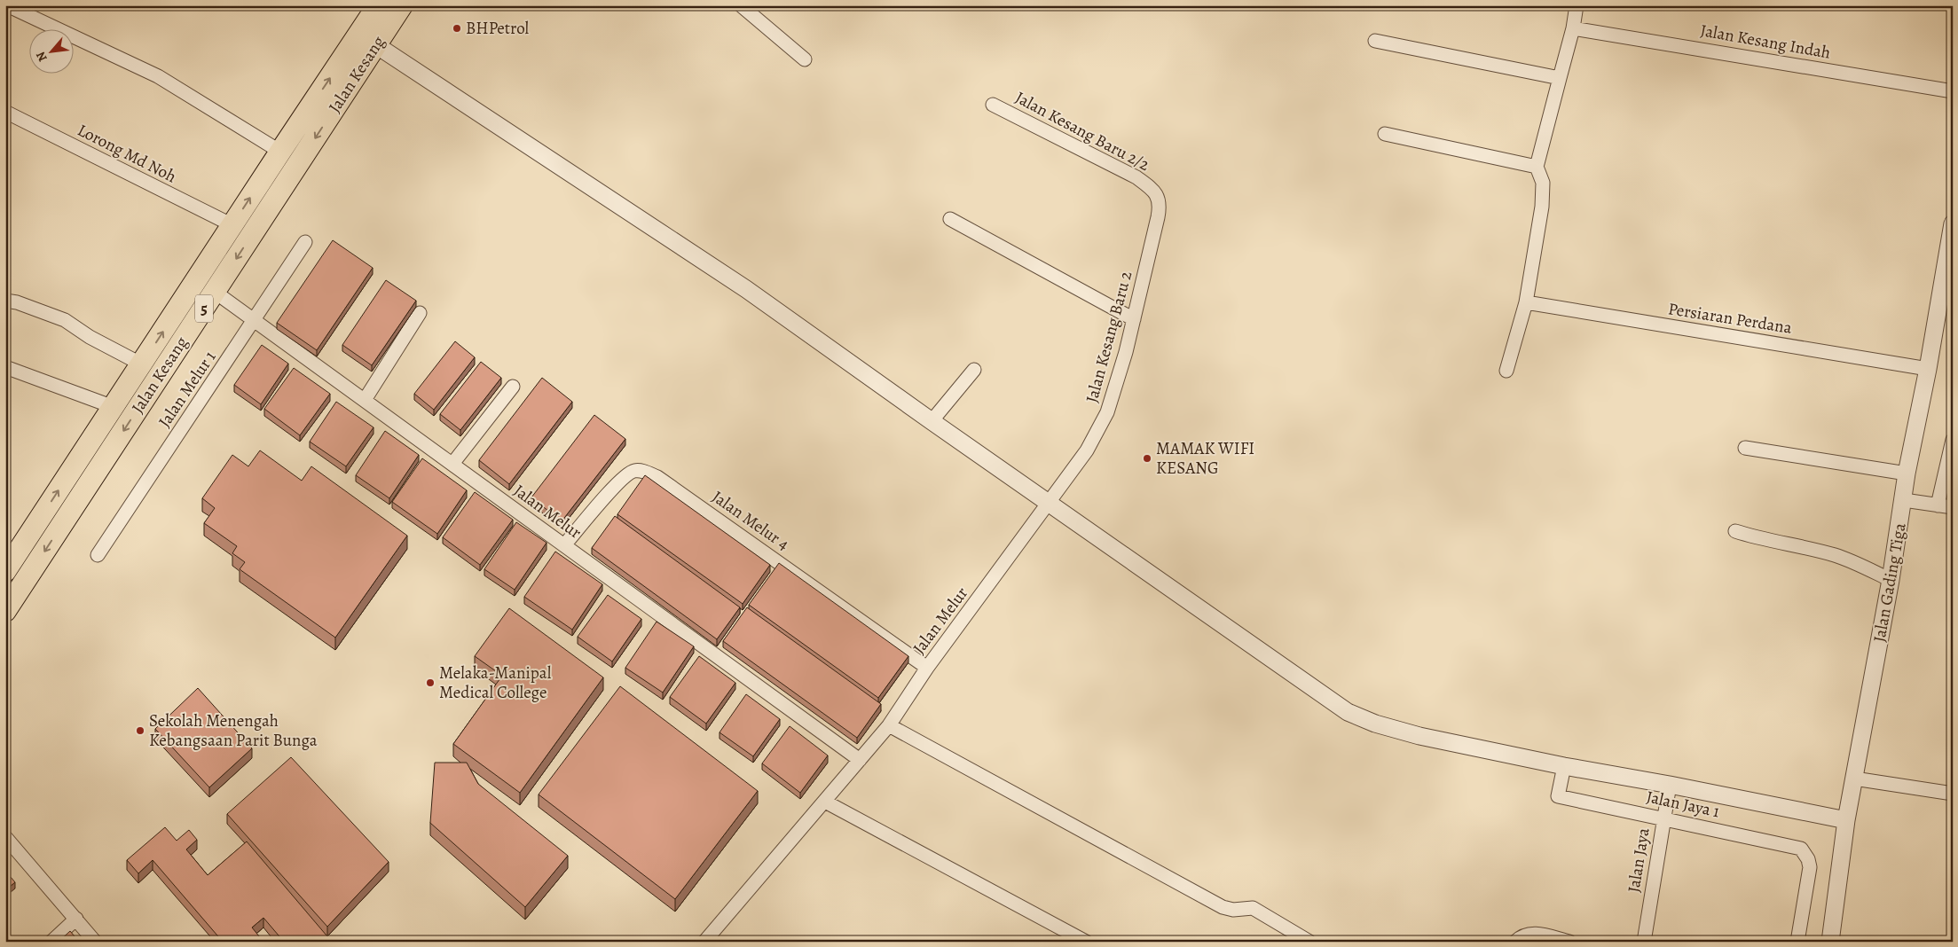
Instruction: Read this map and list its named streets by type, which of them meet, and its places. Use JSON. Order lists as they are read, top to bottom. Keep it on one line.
{"streets":{"main road":["Jalan Kesang","5"],"street":["Jalan Kesang Indah","Jalan Kesang Baru 2/2","Lorong Md Noh","Persiaran Perdana","Jalan Kesang Baru 2","Jalan Melur 1","Jalan Melur","Jalan Melur 4","Jalan Gading Tiga","Jalan Jaya 1","Jalan Jaya"]},"crossings":[["Jalan Kesang","Lorong Md Noh"],["Jalan Kesang","Jalan Melur"],["Jalan Kesang Baru 2/2","Jalan Kesang Baru 2"],["Persiaran Perdana","Jalan Gading Tiga"],["Jalan Kesang Baru 2","Jalan Melur"],["Jalan Melur 1","Jalan Melur"],["Jalan Melur","Jalan Melur 4"],["Jalan Jaya 1","Jalan Jaya"]],"places":["BHPetrol","MAMAK WIFI KESANG","Melaka-Manipal Medical College","Sekolah Menengah Kebangsaan Parit Bunga"],"north":"bottom left"}
